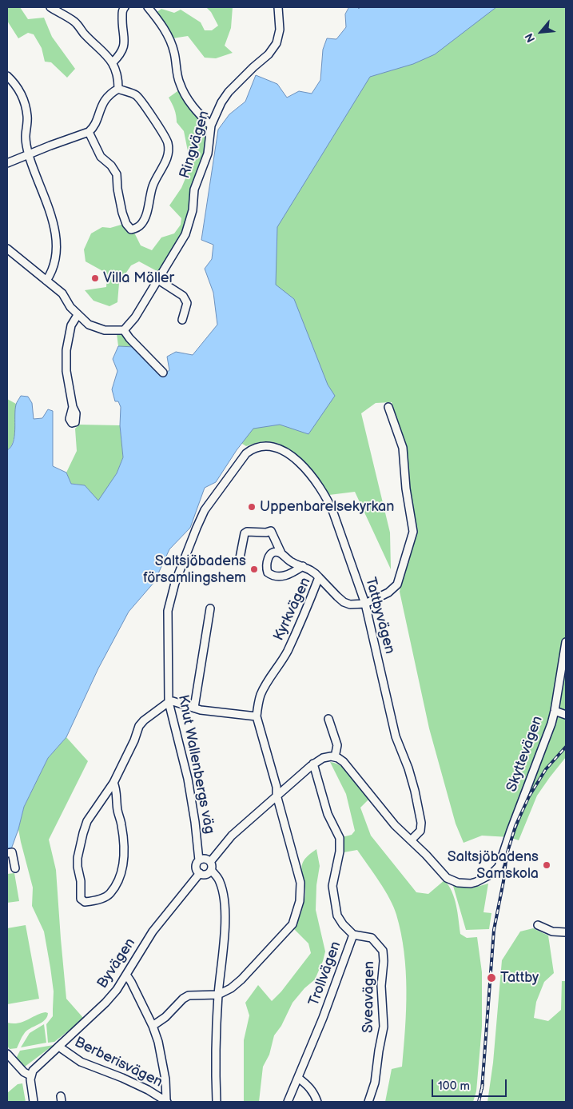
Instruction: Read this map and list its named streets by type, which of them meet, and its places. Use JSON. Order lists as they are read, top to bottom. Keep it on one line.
{"streets":{"street":["Ringvägen","Kyrkvägen","Tattbyvägen","Skyttevägen","Knut Wallenbergs väg","Byvägen","Trollvägen","Sveavägen","Berberisvägen"]},"crossings":[["Kyrkvägen","Tattbyvägen"],["Tattbyvägen","Skyttevägen"],["Tattbyvägen","Knut Wallenbergs väg"],["Knut Wallenbergs väg","Byvägen"],["Byvägen","Berberisvägen"],["Trollvägen","Sveavägen"]],"places":["Villa Möller","Uppenbarelsekyrkan","Saltsjöbadens församlingshem","Saltsjöbadens Samskola","Tattby"],"scale_bar":"100 m","north":"bottom left"}
